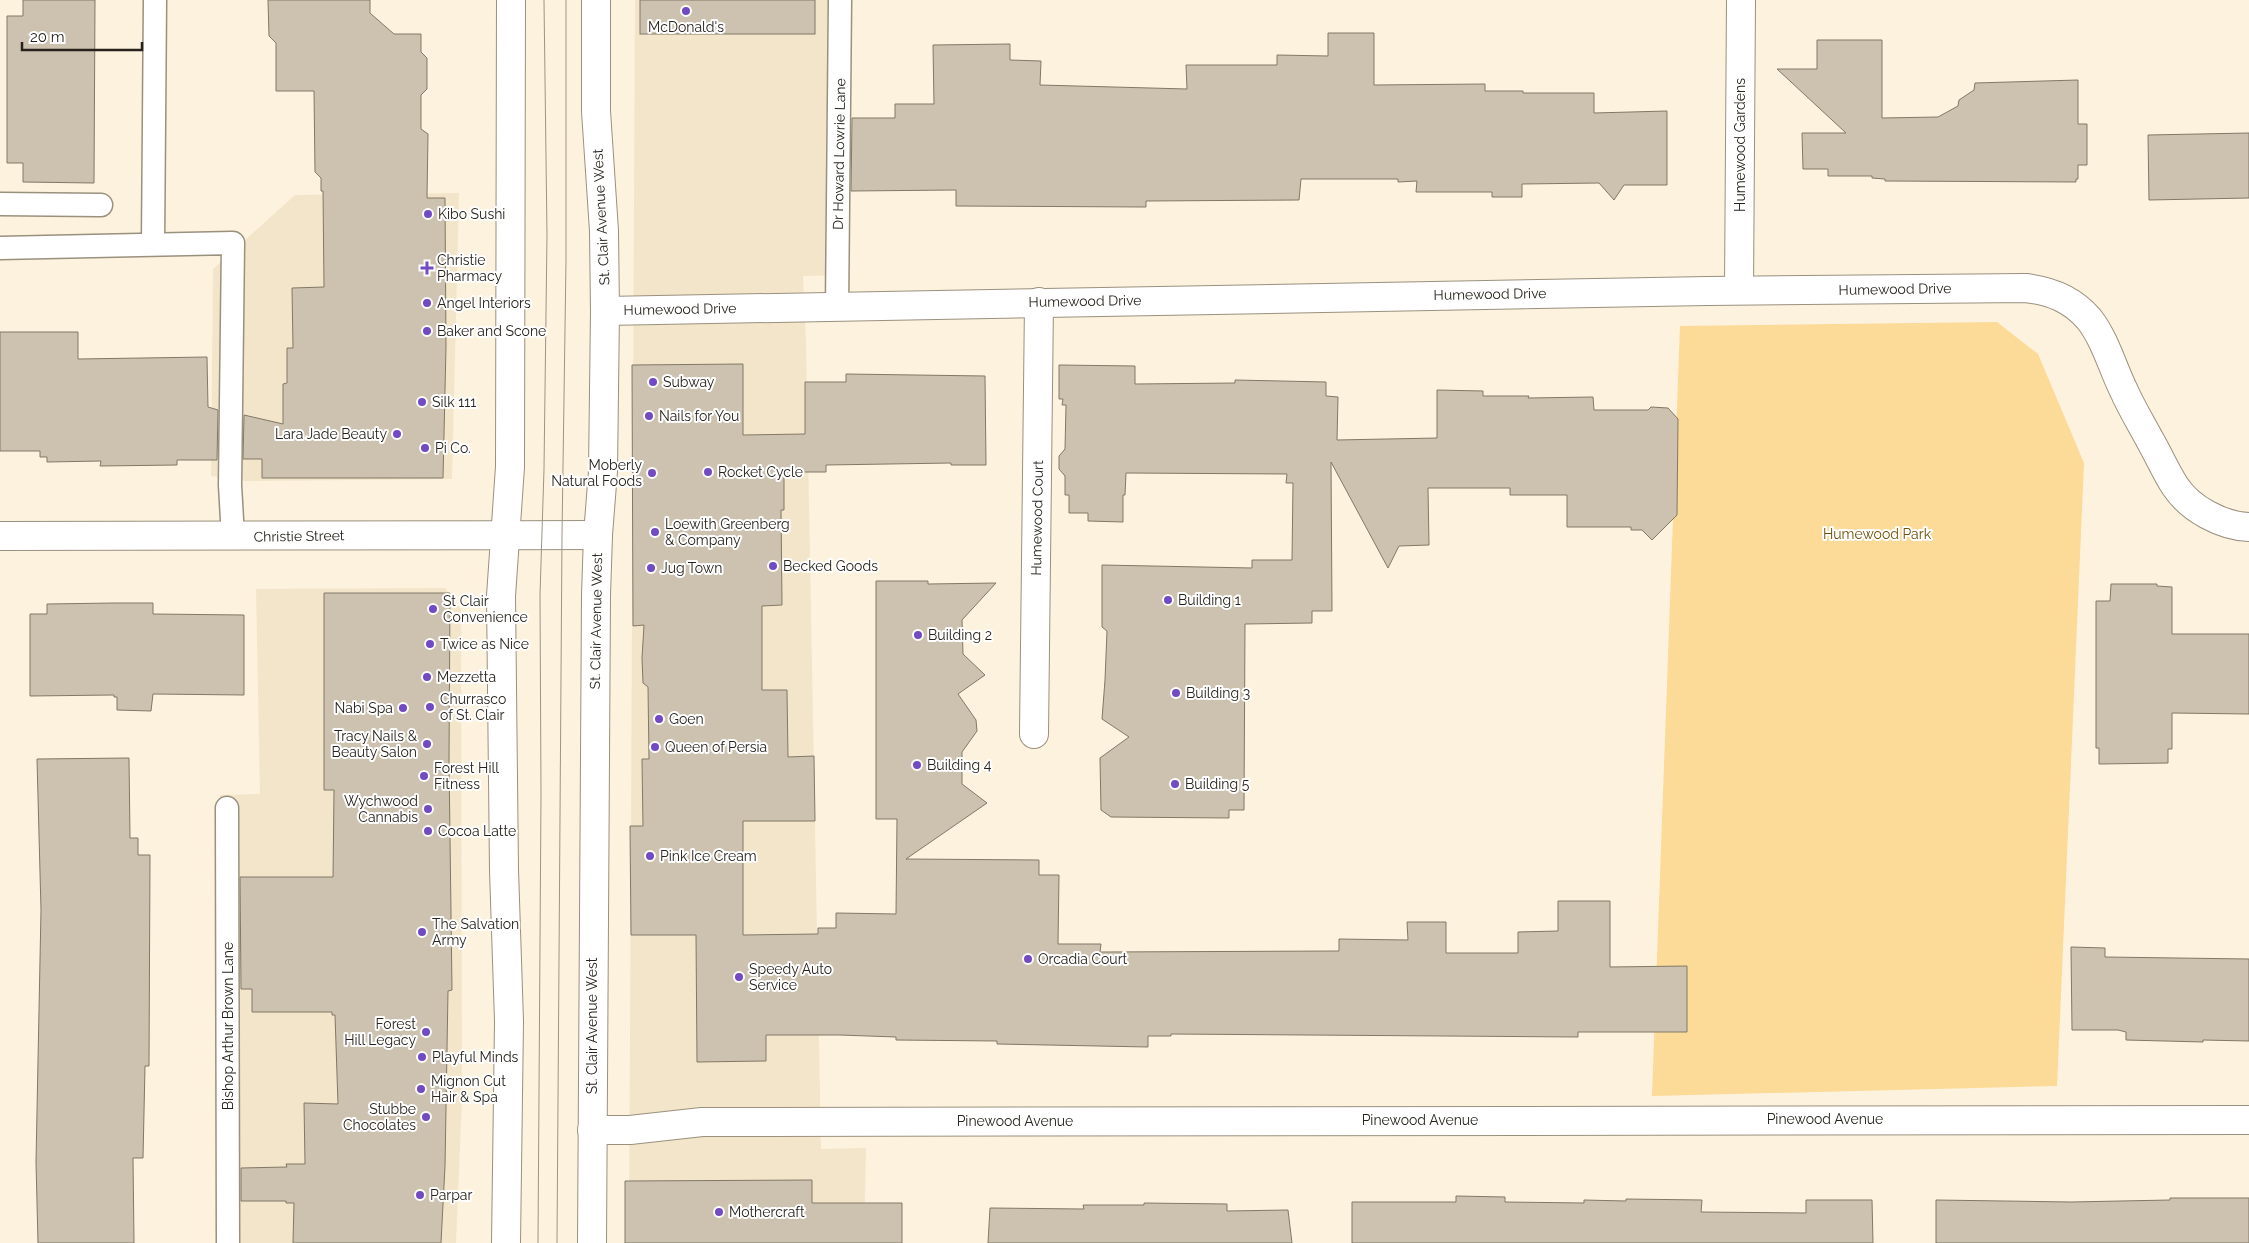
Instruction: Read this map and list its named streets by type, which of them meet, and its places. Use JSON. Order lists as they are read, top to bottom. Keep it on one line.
{"streets":{"street":["Humewood Gardens","St. Clair Avenue West","Humewood Drive","Humewood Court","Christie Street","Pinewood Avenue"],"lane":["Dr Howard Lowrie Lane","Bishop Arthur Brown Lane"]},"crossings":[["Humewood Gardens","Humewood Drive"],["Dr Howard Lowrie Lane","Humewood Drive"],["St. Clair Avenue West","Humewood Drive"],["St. Clair Avenue West","Christie Street"],["St. Clair Avenue West","Pinewood Avenue"],["Humewood Drive","Humewood Court"]],"parks":["Humewood Park"],"places":{"other":["McDonald's","Kibo Sushi","Angel Interiors","Baker and Scone","Subway","Silk 111","Nails for You","Lara Jade Beauty","Pi Co.","Rocket Cycle","Moberly Natural Foods","Loewith Greenberg & Company","Becked Goods","Jug Town","Building 1","St Clair Convenience","Building 2","Twice as Nice","Mezzetta","Building 3","Churrasco of St. Clair","Nabi Spa","Goen","Tracy Nails & Beauty Salon","Queen of Persia","Building 4","Forest Hill Fitness","Building 5","Wychwood Cannabis","Cocoa Latte","Pink Ice Cream","The Salvation Army","Orcadia Court","Speedy Auto Service","Forest Hill Legacy","Playful Minds","Mignon Cut Hair & Spa","Stubbe Chocolates","Parpar","Mothercraft"],"health":["Christie Pharmacy"]},"scale_bar":"20 m"}
